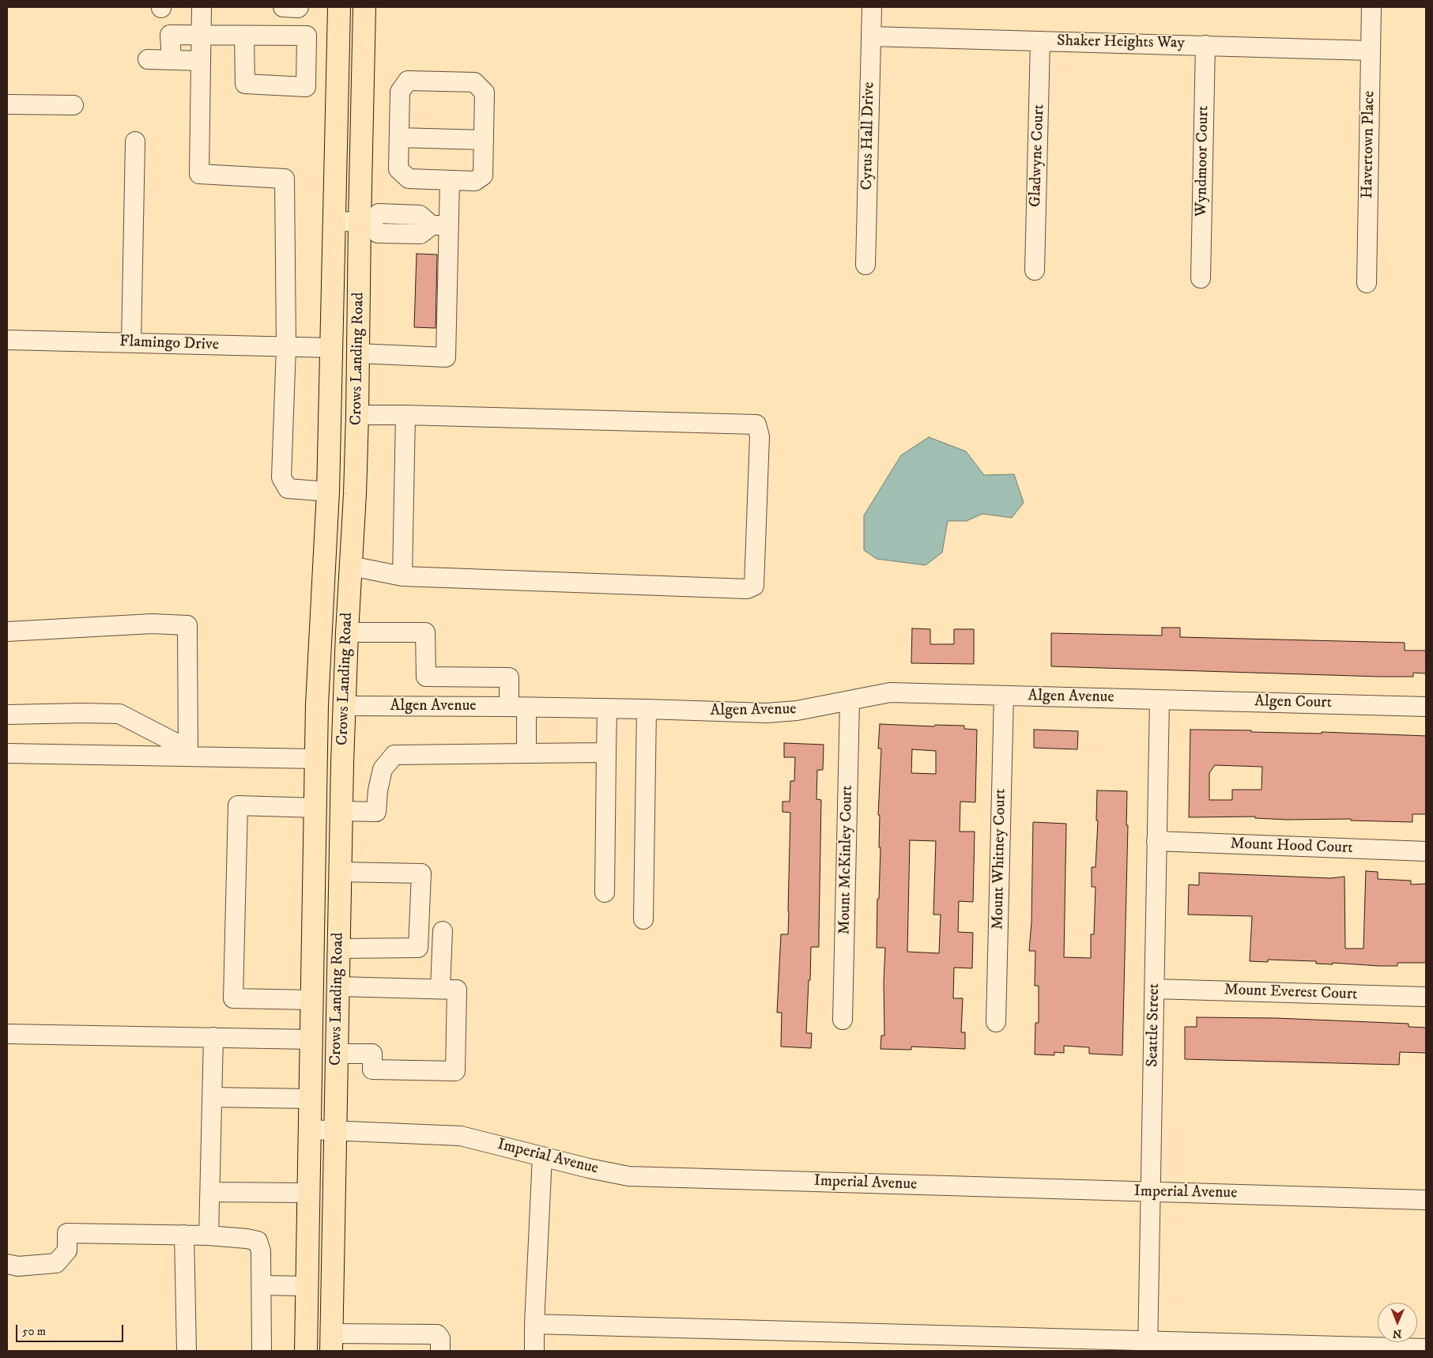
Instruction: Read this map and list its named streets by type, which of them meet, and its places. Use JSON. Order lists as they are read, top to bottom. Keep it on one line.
{"streets":{"main road":["Crows Landing Road"],"street":["Shaker Heights Way","Cyrus Hall Drive","Havertown Place","Gladwyne Court","Wyndmoor Court","Flamingo Drive","Algen Avenue","Algen Court","Mount Hood Court","Mount Whitney Court","Mount McKinley Court","Mount Everest Court","Seattle Street","Imperial Avenue"]},"crossings":[["Shaker Heights Way","Cyrus Hall Drive"],["Shaker Heights Way","Havertown Place"],["Shaker Heights Way","Gladwyne Court"],["Shaker Heights Way","Wyndmoor Court"],["Flamingo Drive","Crows Landing Road"],["Crows Landing Road","Algen Avenue"],["Crows Landing Road","Imperial Avenue"],["Algen Avenue","Algen Court"],["Algen Avenue","Mount Whitney Court"],["Algen Avenue","Mount McKinley Court"],["Algen Avenue","Seattle Street"],["Algen Court","Seattle Street"],["Mount Hood Court","Seattle Street"],["Mount Everest Court","Seattle Street"],["Seattle Street","Imperial Avenue"]],"scale_bar":"50 m","north":"bottom"}
